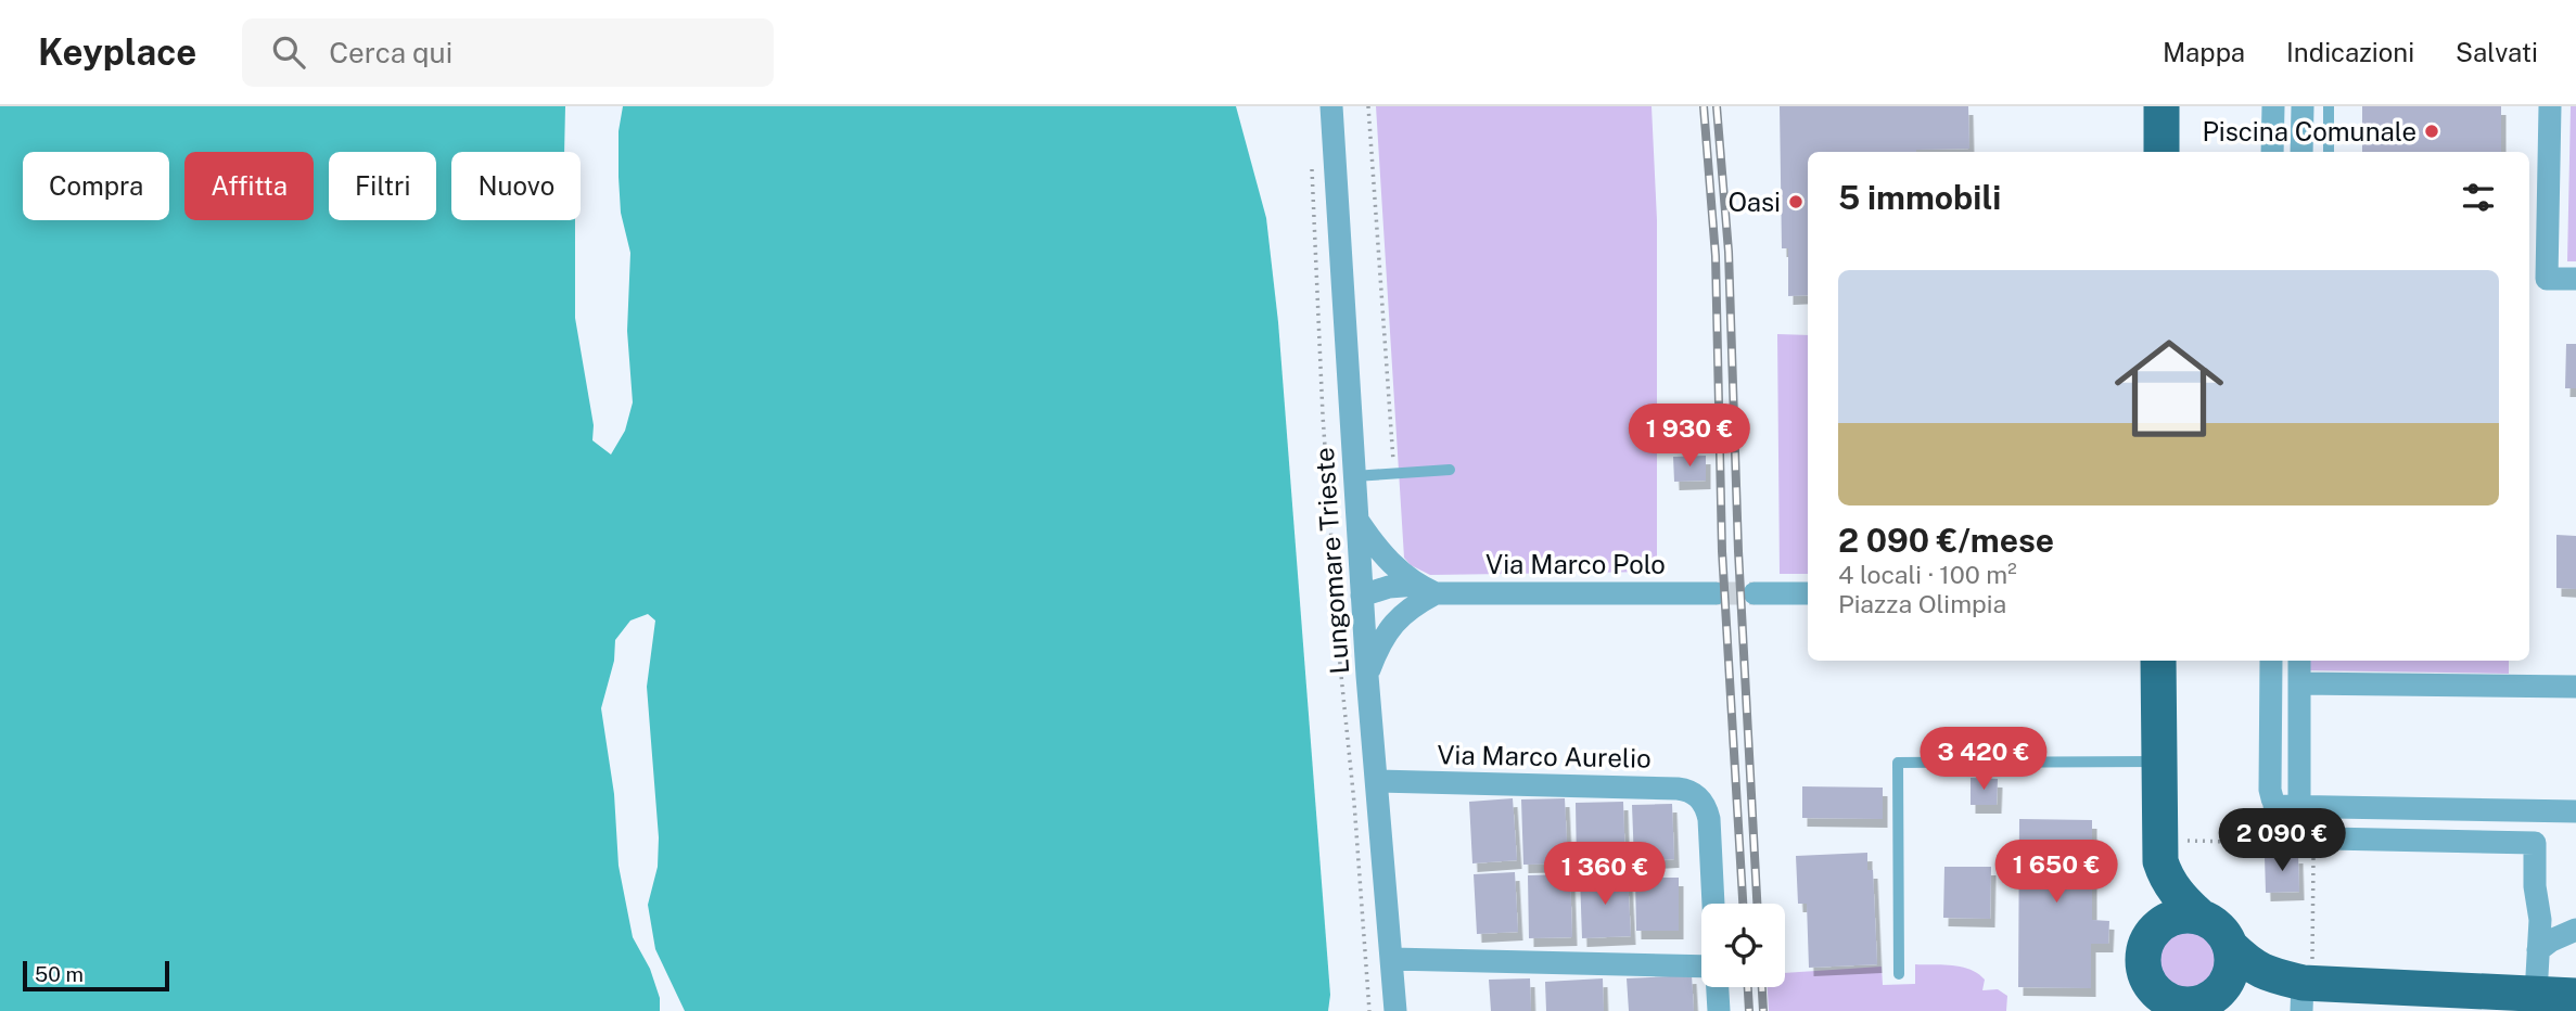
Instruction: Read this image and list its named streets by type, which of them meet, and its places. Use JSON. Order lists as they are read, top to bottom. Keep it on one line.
{"streets":{"street":["Lungomare Trieste","Via Marco Polo","Via Marco Aurelio"]},"crossings":[["Lungomare Trieste","Via Marco Polo"],["Lungomare Trieste","Via Marco Aurelio"]],"places":["Piscina Comunale","Oasi"],"scale_bar":"50 m","page":{"header":"Keyplace","search":"Cerca qui","nav":["Mappa","Indicazioni","Salvati"],"chip":["Compra","Affitta","Filtri","Nuovo"],"heading":"5 immobili","list":[{"name":"2 090 €/mese","note":"4 locali · 100 m² · Piazza Olimpia"}],"price":["1 930 €","3 420 €","2 090 €","1 650 €","1 360 €"],"scale":"50 m"}}
